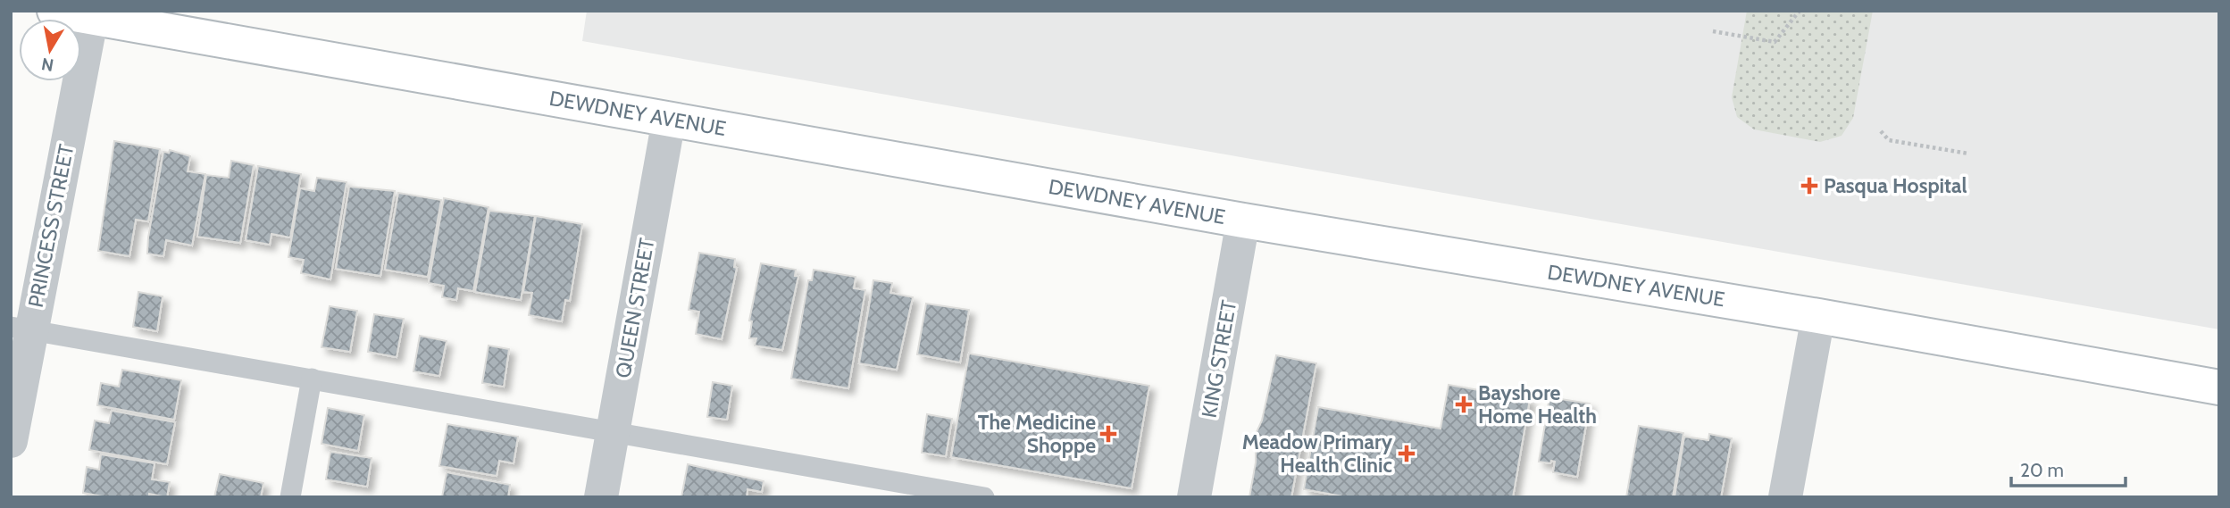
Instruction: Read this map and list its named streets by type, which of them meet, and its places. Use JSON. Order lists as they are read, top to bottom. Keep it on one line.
{"streets":{"main road":["DEWDNEY AVENUE"],"street":["PRINCESS STREET","QUEEN STREET","KING STREET"]},"crossings":[["DEWDNEY AVENUE","PRINCESS STREET"],["DEWDNEY AVENUE","QUEEN STREET"],["DEWDNEY AVENUE","KING STREET"]],"places":{"health":["Pasqua Hospital","Bayshore Home Health","The Medicine Shoppe","Meadow Primary Health Clinic"]},"scale_bar":"20 m","north":"bottom"}
